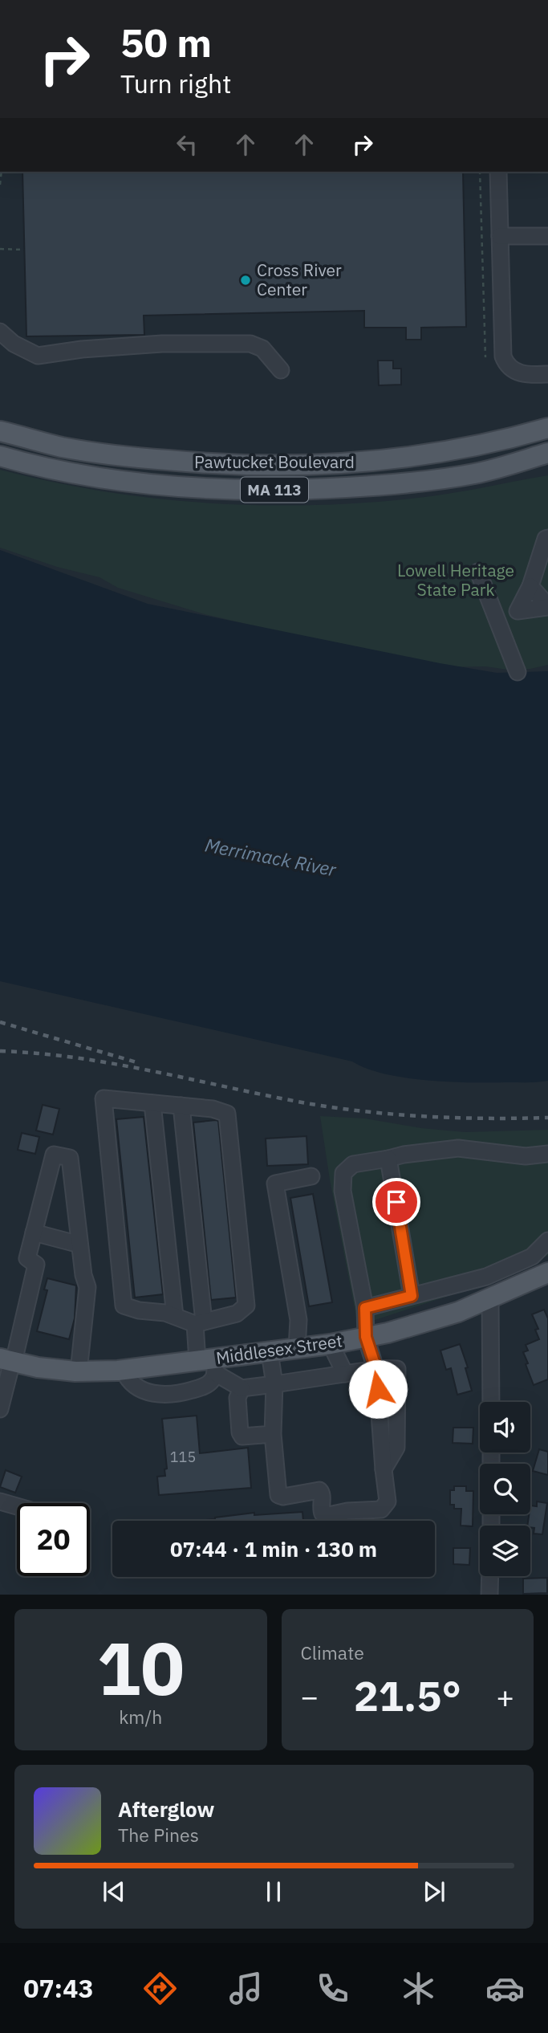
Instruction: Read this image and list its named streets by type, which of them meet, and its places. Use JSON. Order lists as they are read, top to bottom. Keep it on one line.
{"streets":{"main road":["Pawtucket Boulevard","MA 113","Middlesex Street"]},"water":["Merrimack River"],"parks":["Lowell Heritage State Park"],"places":["Cross River Center"],"house_numbers":["115"],"page":{"turn":["50 m","Turn right"],"limit":"20","trip":"07:44 · 1 min · 130 m","tile":[["10","km/h"],"Climate"],"heat":["−","21.5°","+"],"song":["Afterglow","The Pines"],"tabs":"07:43"}}
